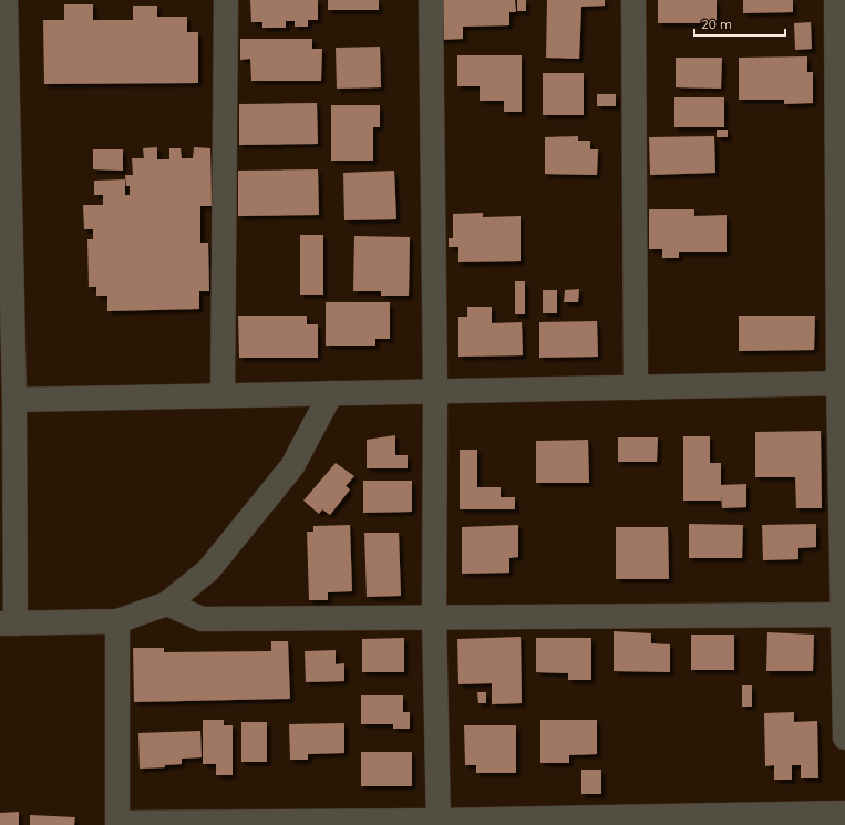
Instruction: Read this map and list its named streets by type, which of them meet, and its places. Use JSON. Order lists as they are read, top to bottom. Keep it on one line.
{"scale_bar":"20 m"}
